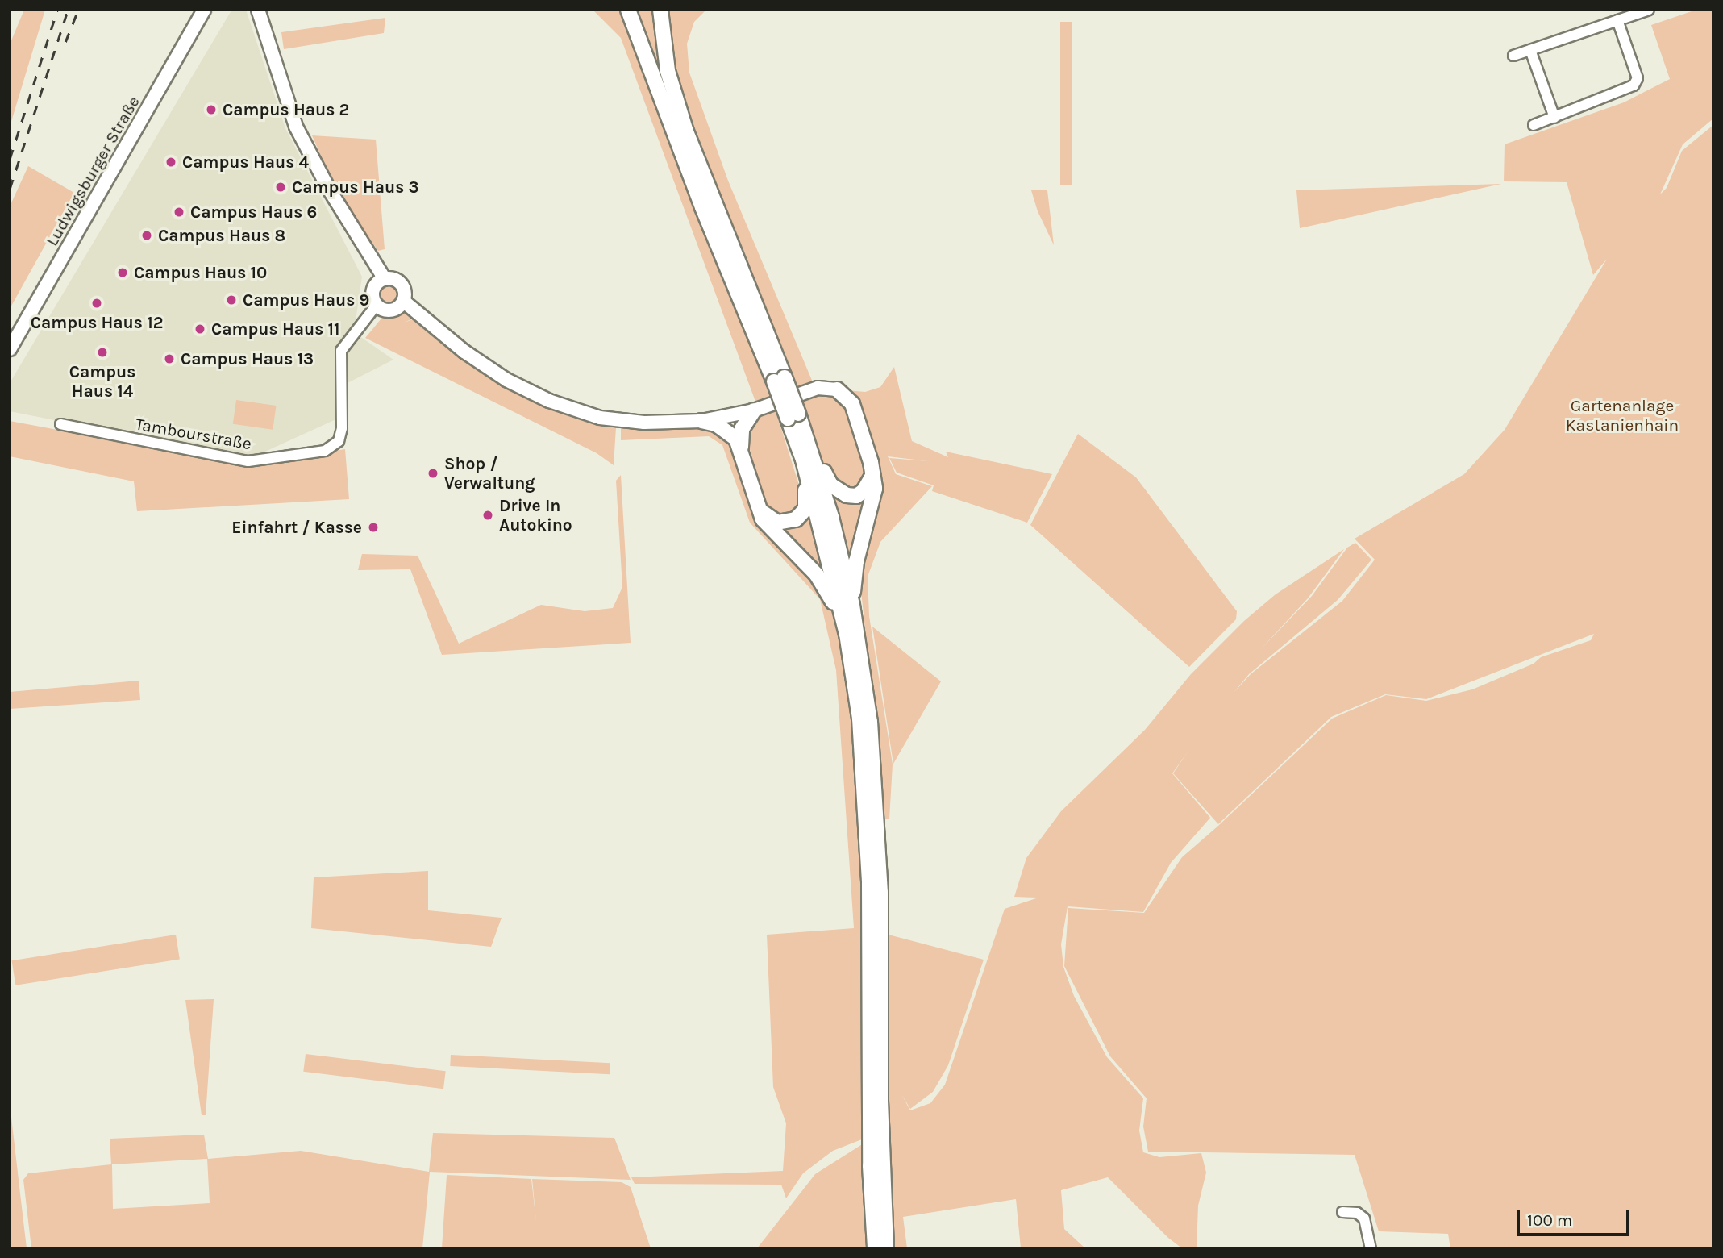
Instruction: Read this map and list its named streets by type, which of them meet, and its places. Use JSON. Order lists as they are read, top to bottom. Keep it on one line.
{"streets":{"main road":["Ludwigsburger Straße"],"street":["Tambourstraße"]},"parks":["Gartenanlage Kastanienhain"],"places":["Campus Haus 2","Campus Haus 4","Campus Haus 3","Campus Haus 6","Campus Haus 8","Campus Haus 10","Campus Haus 9","Campus Haus 12","Campus Haus 11","Campus Haus 14","Campus Haus 13","Shop / Verwaltung","Drive In Autokino","Einfahrt / Kasse"],"scale_bar":"100 m"}
